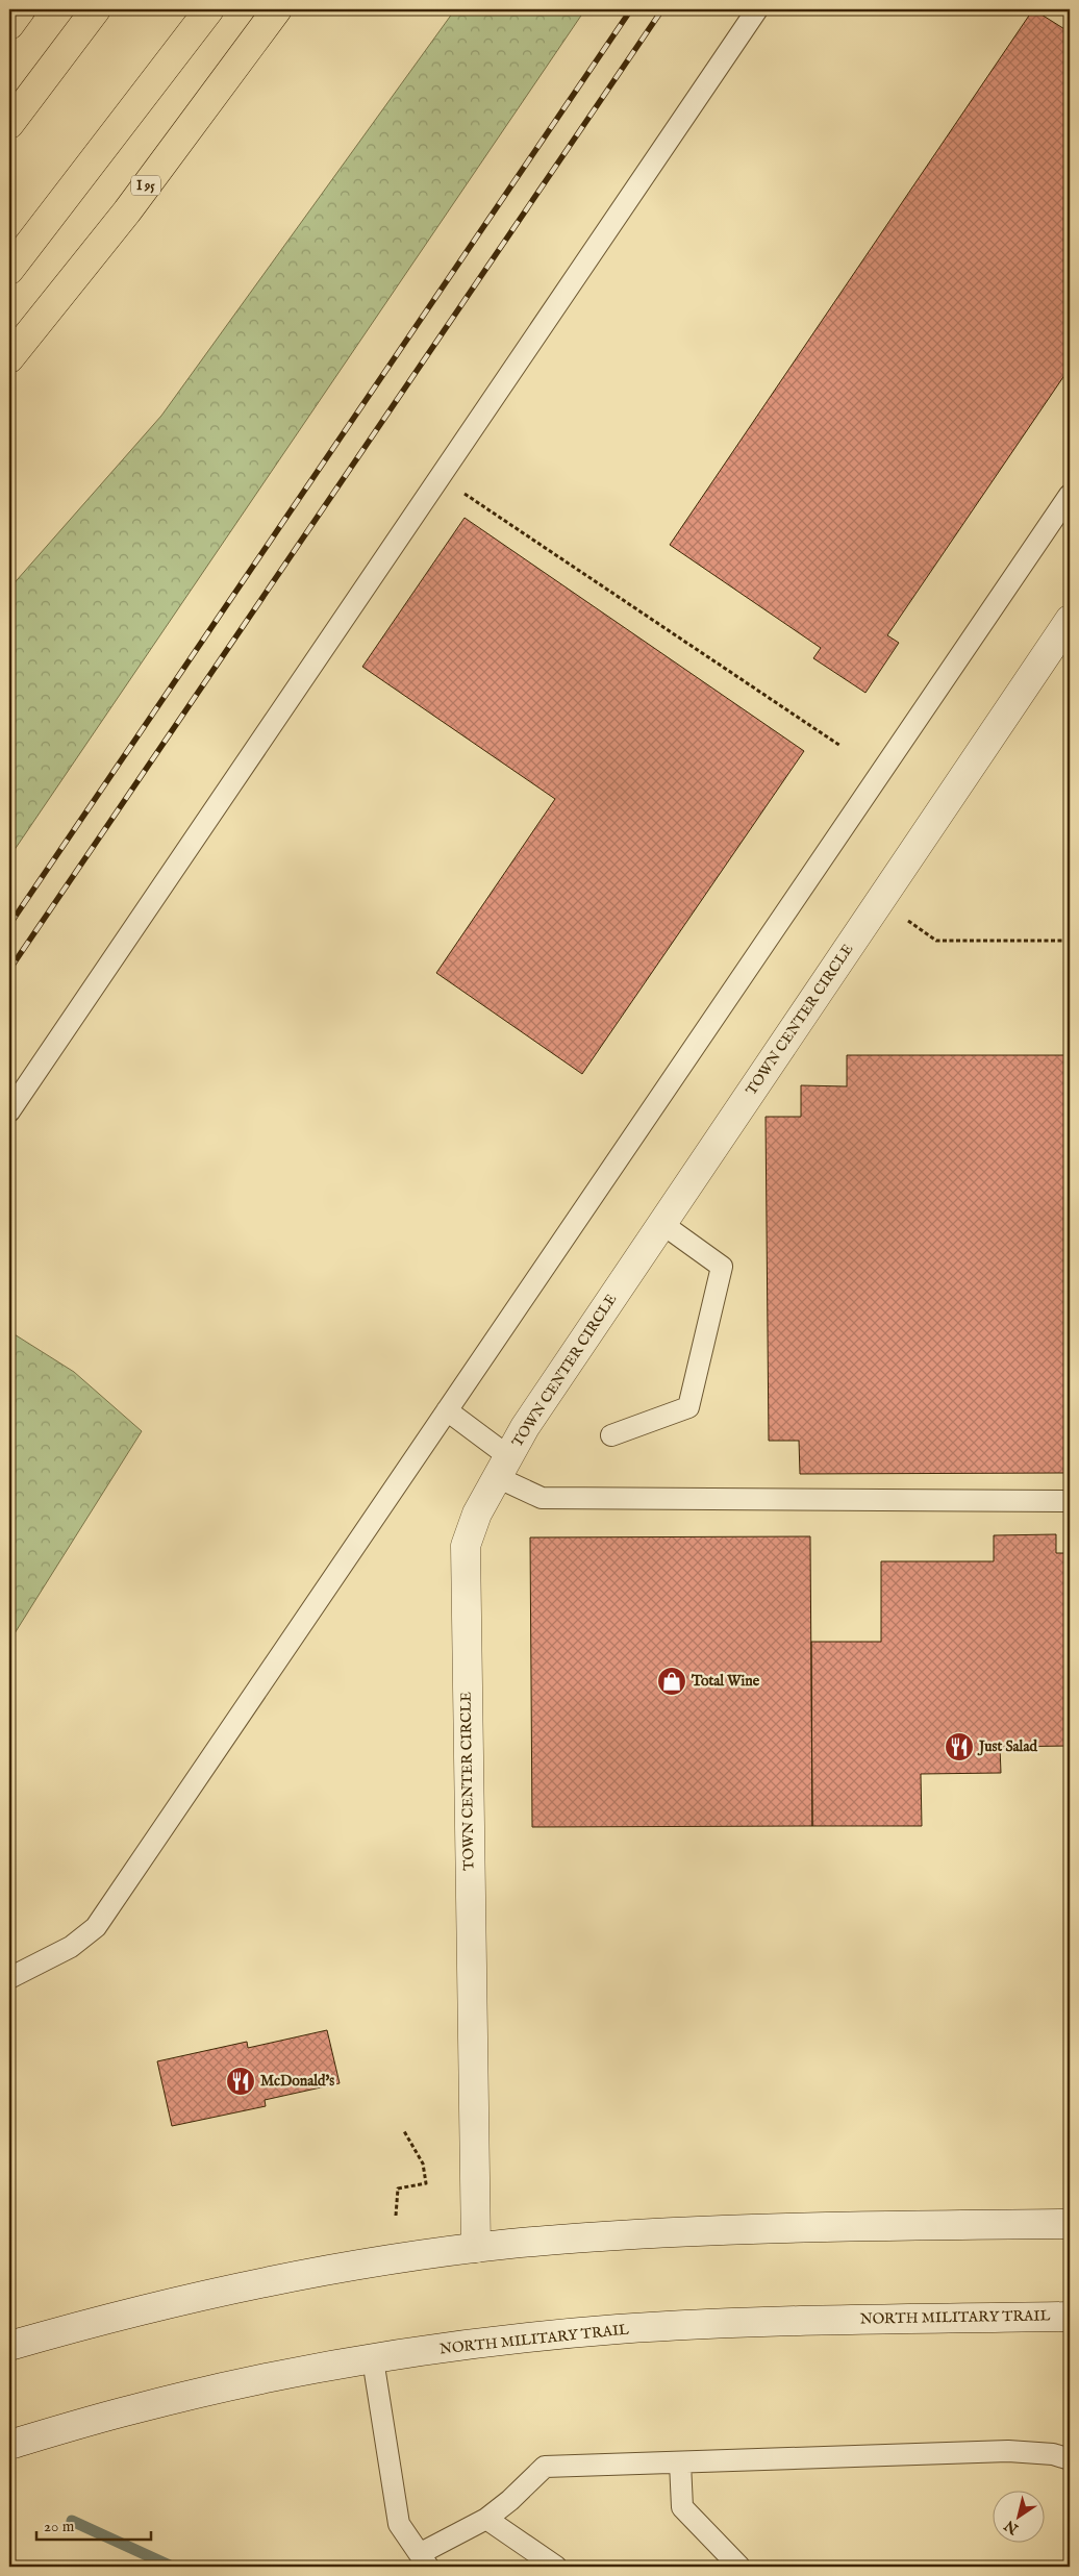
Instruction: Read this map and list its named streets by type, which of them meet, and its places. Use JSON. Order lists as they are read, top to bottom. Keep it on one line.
{"streets":{"highway":["I 95"],"main road":["TOWN CENTER CIRCLE","NORTH MILITARY TRAIL"]},"places":{"shop":["Total Wine"],"restaurant":["Just Salad","McDonald's"]},"scale_bar":"20 m","north":"bottom left"}
